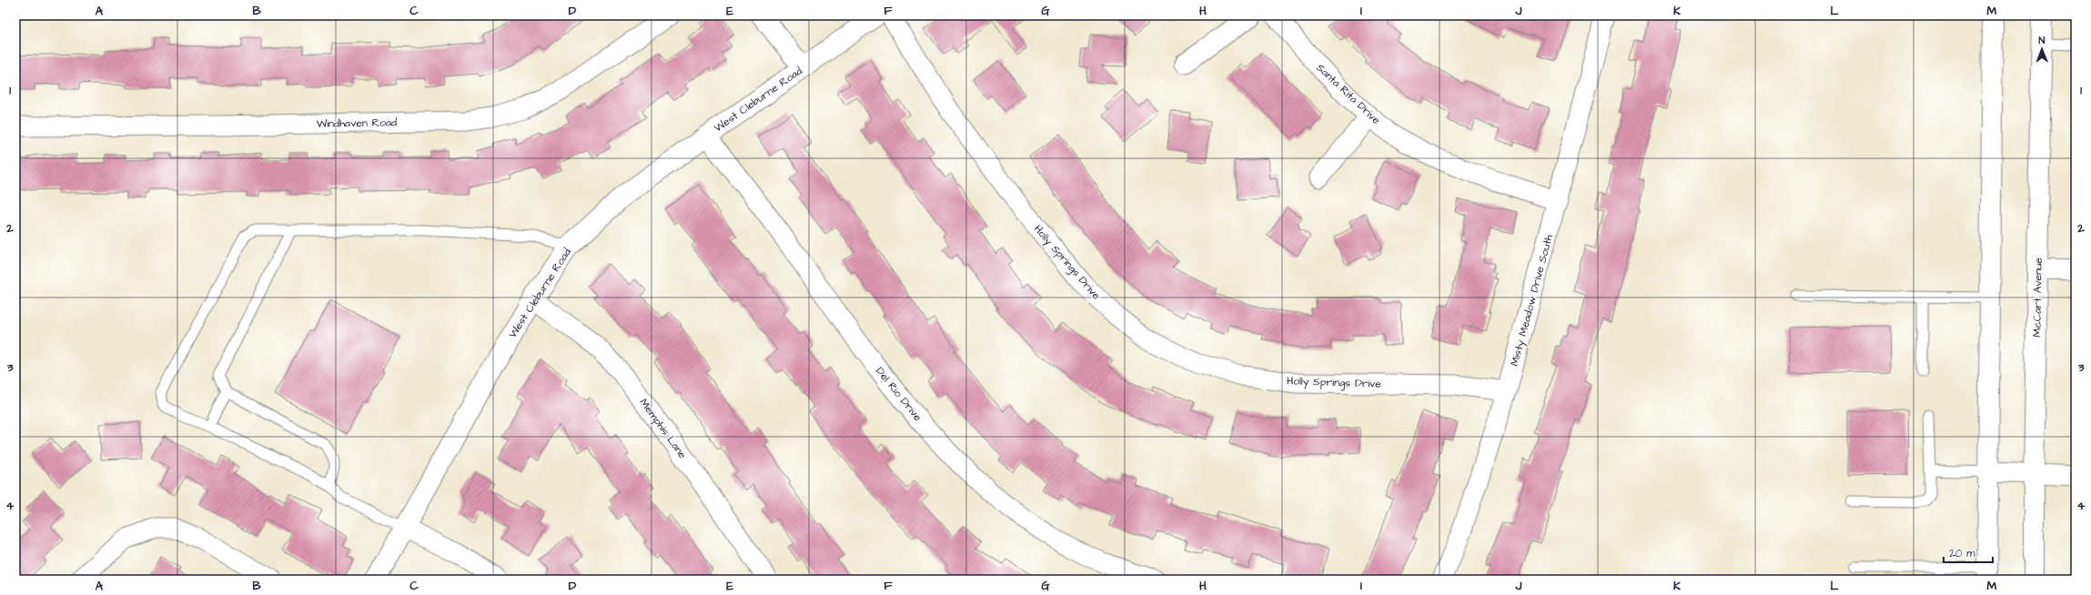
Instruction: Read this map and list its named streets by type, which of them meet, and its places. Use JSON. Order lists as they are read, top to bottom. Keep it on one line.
{"streets":{"main road":["West Cleburne Road","McCart Avenue"],"street":["Santa Rita Drive","Windhaven Road","Holly Springs Drive","Misty Meadow Drive South","Del Rio Drive","Memphis Lane"]},"crossings":[["Santa Rita Drive","Misty Meadow Drive South"],["West Cleburne Road","Del Rio Drive"],["West Cleburne Road","Memphis Lane"],["Holly Springs Drive","Misty Meadow Drive South"]],"scale_bar":"20 m","north":"top","grid":{"columns":["A","B","C","D","E","F","G","H","I","J","K","L","M"],"rows":["1","2","3","4"]}}
